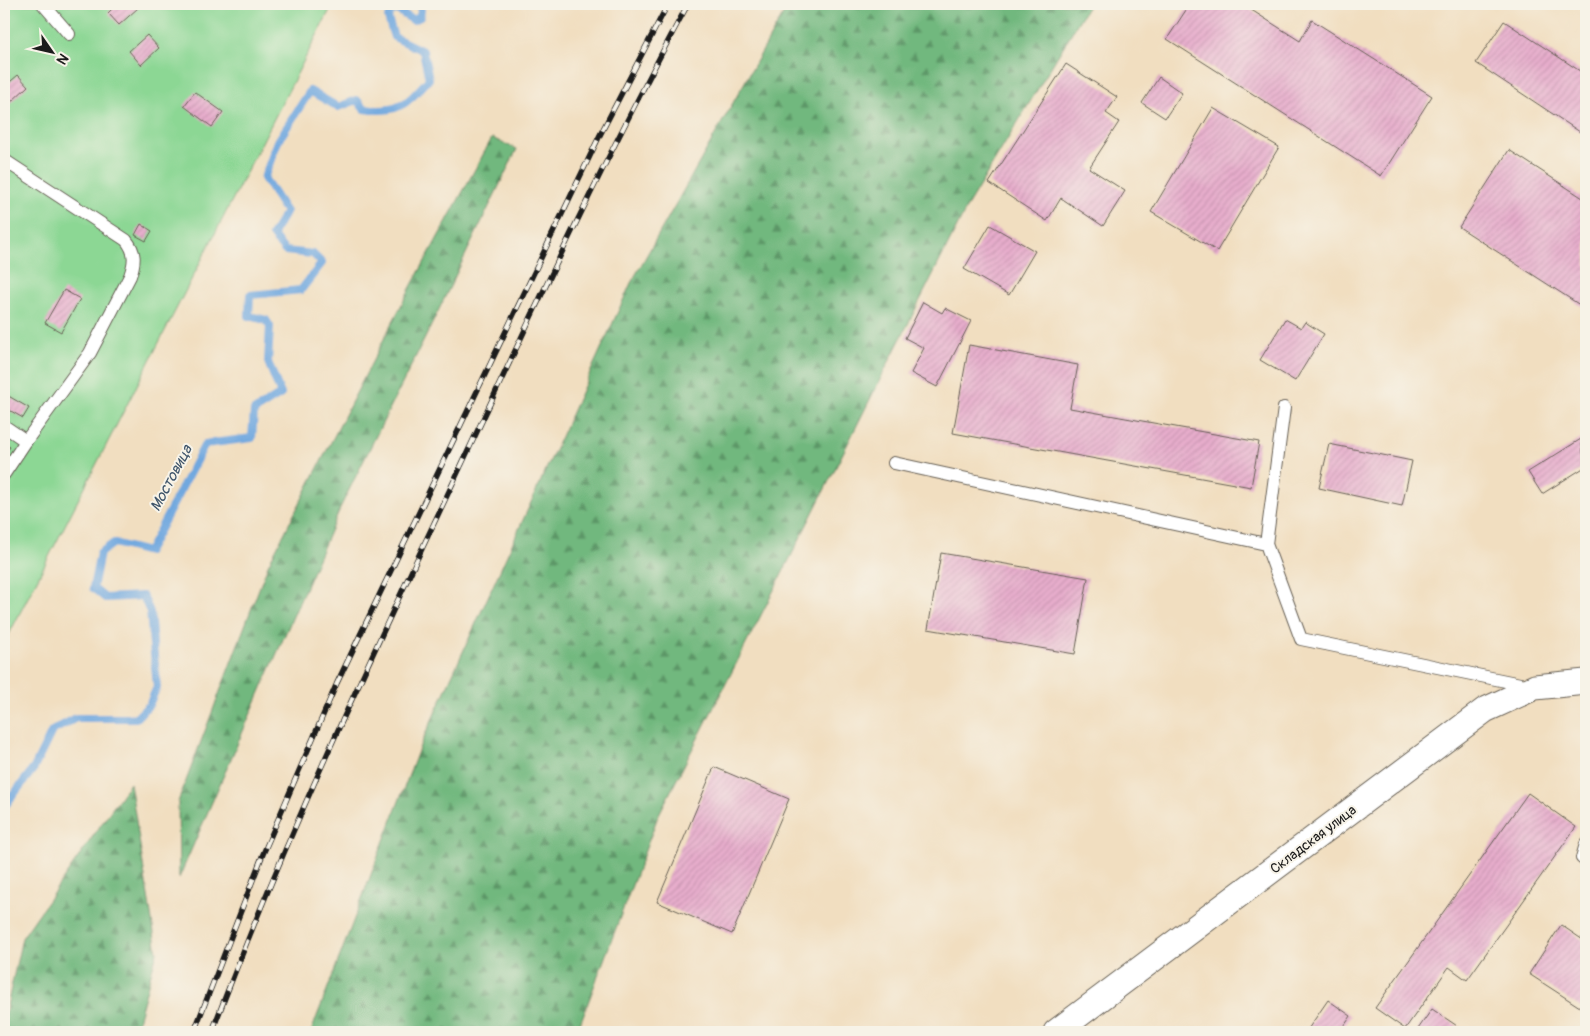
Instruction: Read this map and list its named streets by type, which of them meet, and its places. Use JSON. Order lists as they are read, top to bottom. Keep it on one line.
{"streets":{"street":["Складская улица"]},"water":["Мостовица"],"north":"bottom right"}
